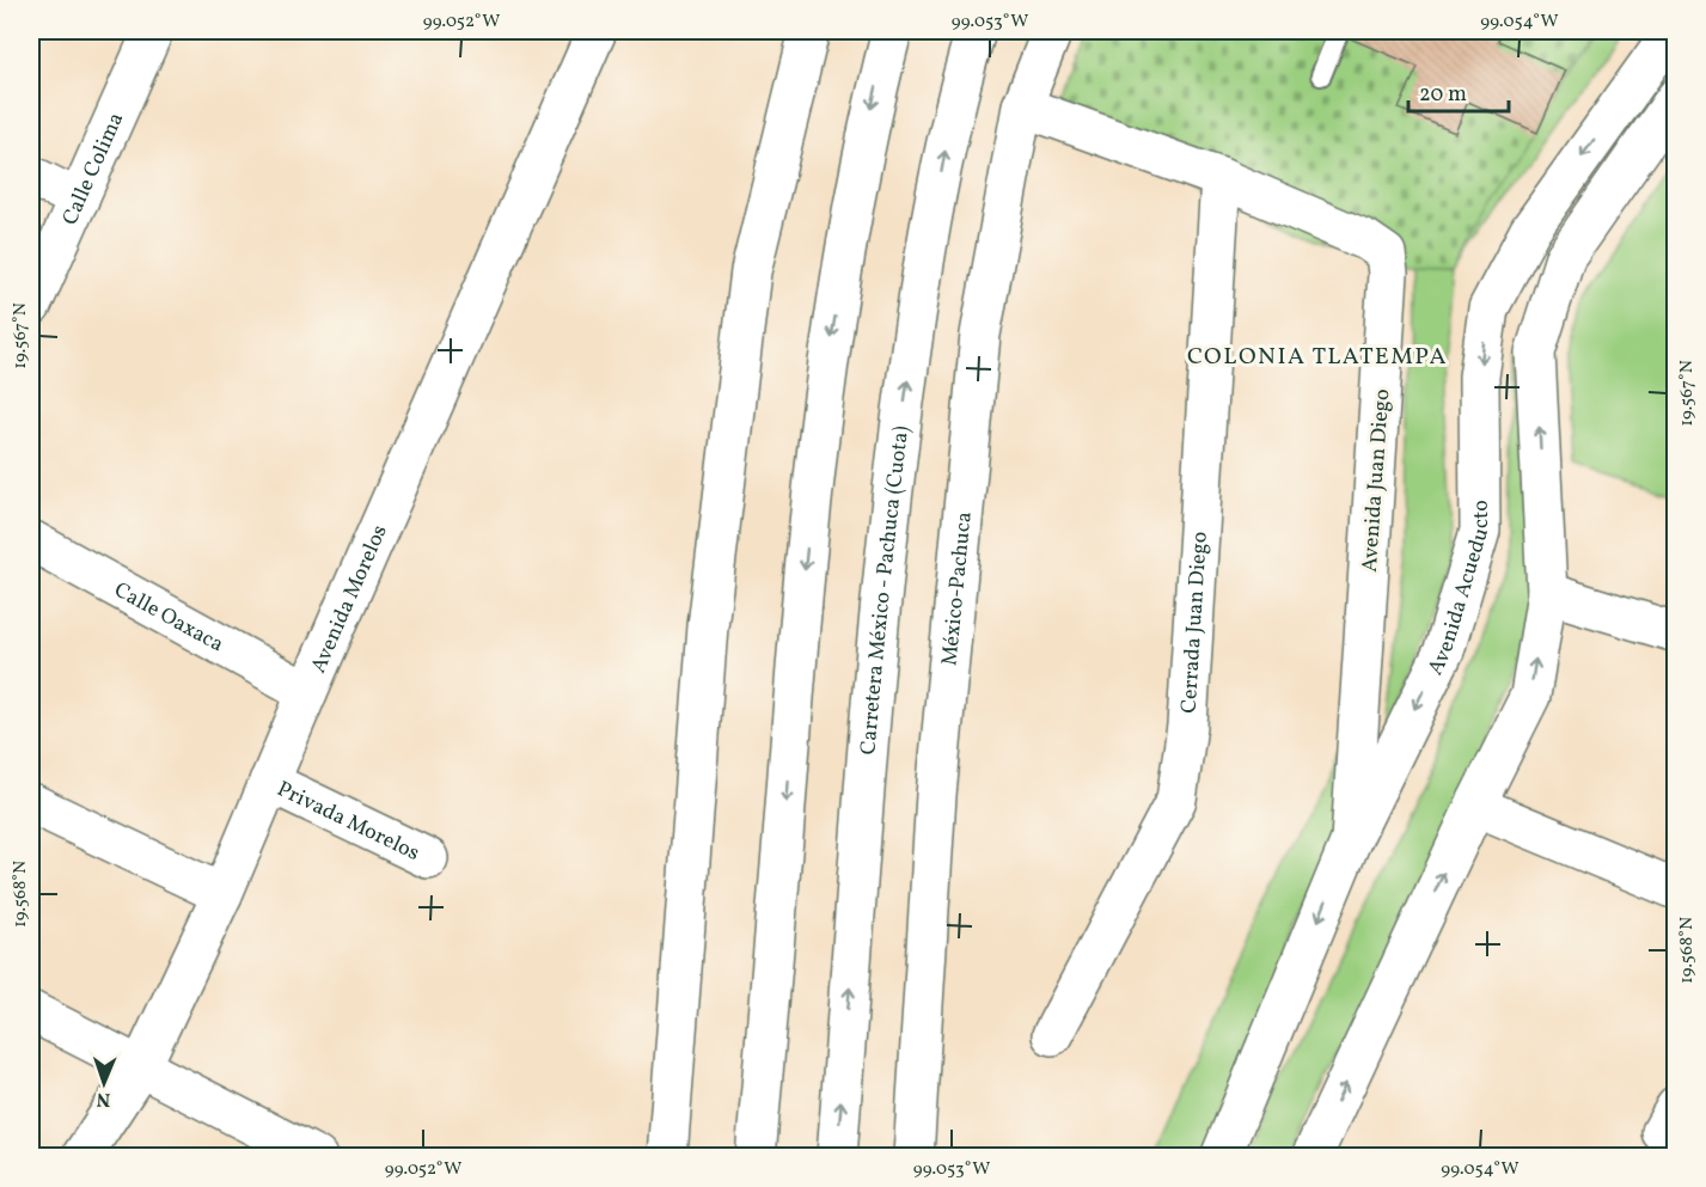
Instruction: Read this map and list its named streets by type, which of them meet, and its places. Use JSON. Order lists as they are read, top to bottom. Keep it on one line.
{"streets":{"main road":["Calle Colima","Avenida Juan Diego","Avenida Acueducto","México-Pachuca","Carretera México - Pachuca (Cuota)","Avenida Morelos","Calle Oaxaca","Cerrada Juan Diego","Privada Morelos"]},"crossings":[["Avenida Juan Diego","Avenida Acueducto"],["Avenida Juan Diego","México-Pachuca"],["Avenida Juan Diego","Cerrada Juan Diego"],["Avenida Morelos","Calle Oaxaca"],["Avenida Morelos","Privada Morelos"]],"districts":["COLONIA TLATEMPA"],"scale_bar":"20 m","north":"bottom","coordinates":["99.052°W","99.053°W","99.054°W","19.567°N","19.568°N"]}
